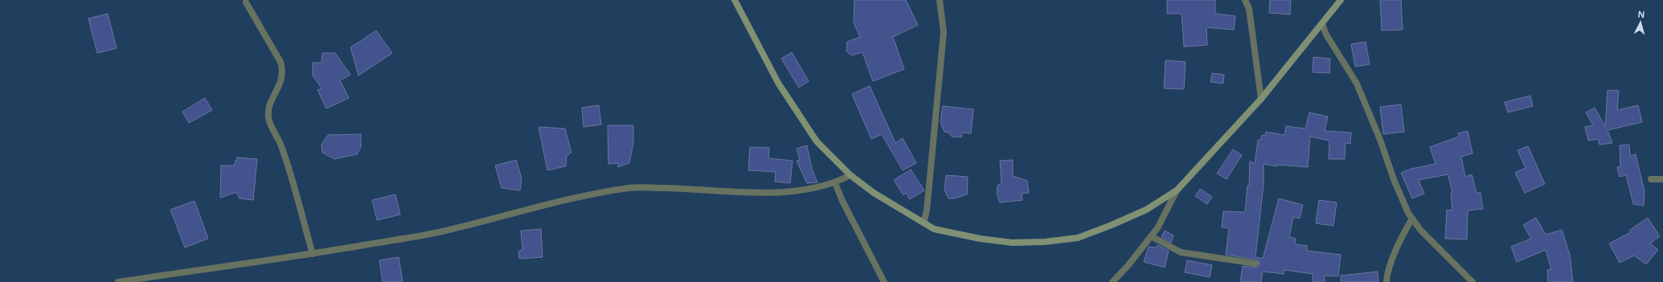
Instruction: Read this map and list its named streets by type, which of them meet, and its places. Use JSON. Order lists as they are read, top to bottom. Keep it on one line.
{"north":"top"}
